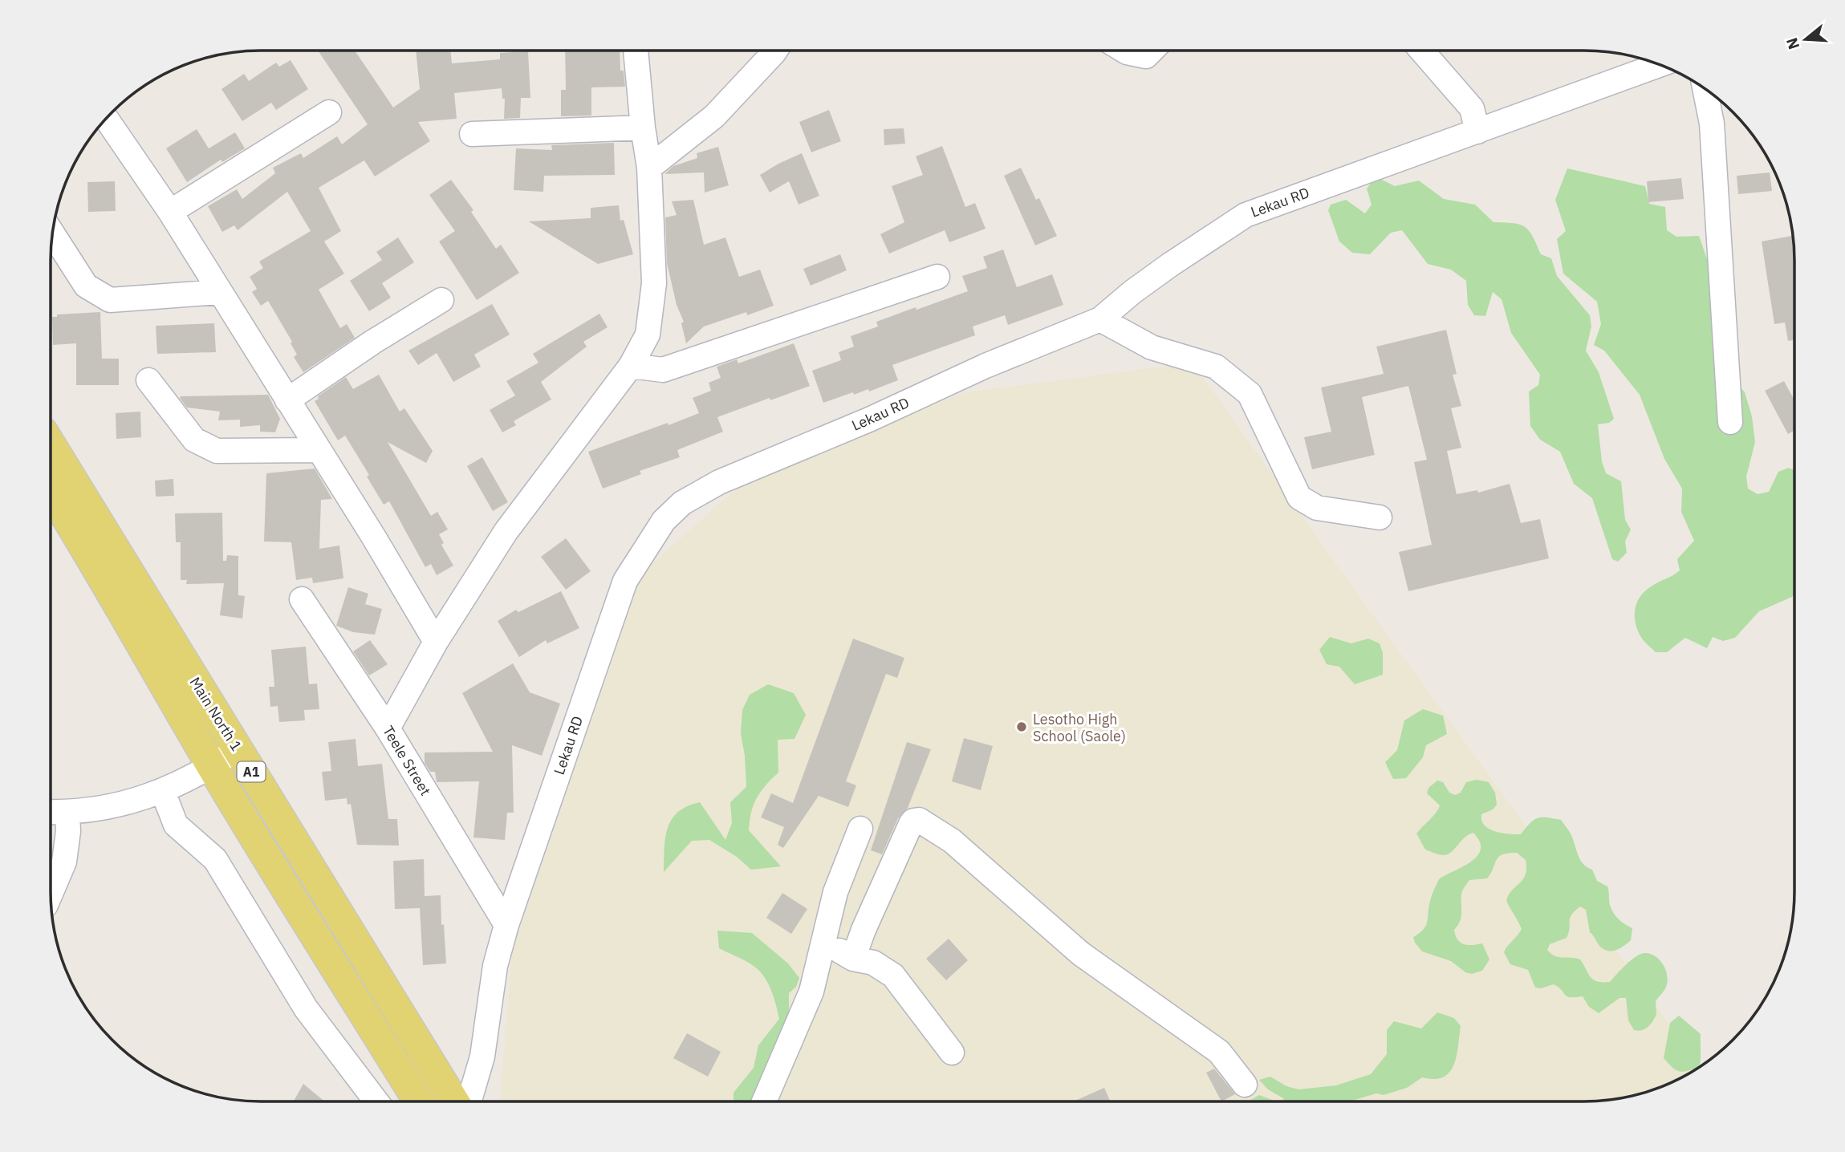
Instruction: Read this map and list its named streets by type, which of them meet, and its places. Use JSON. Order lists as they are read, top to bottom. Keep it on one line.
{"streets":{"main road":["Main North 1","A1"],"street":["Lekau RD","Teele Street"]},"crossings":[["Lekau RD","Teele Street"]],"places":["Lesotho High School (Saole)"],"north":"left"}
